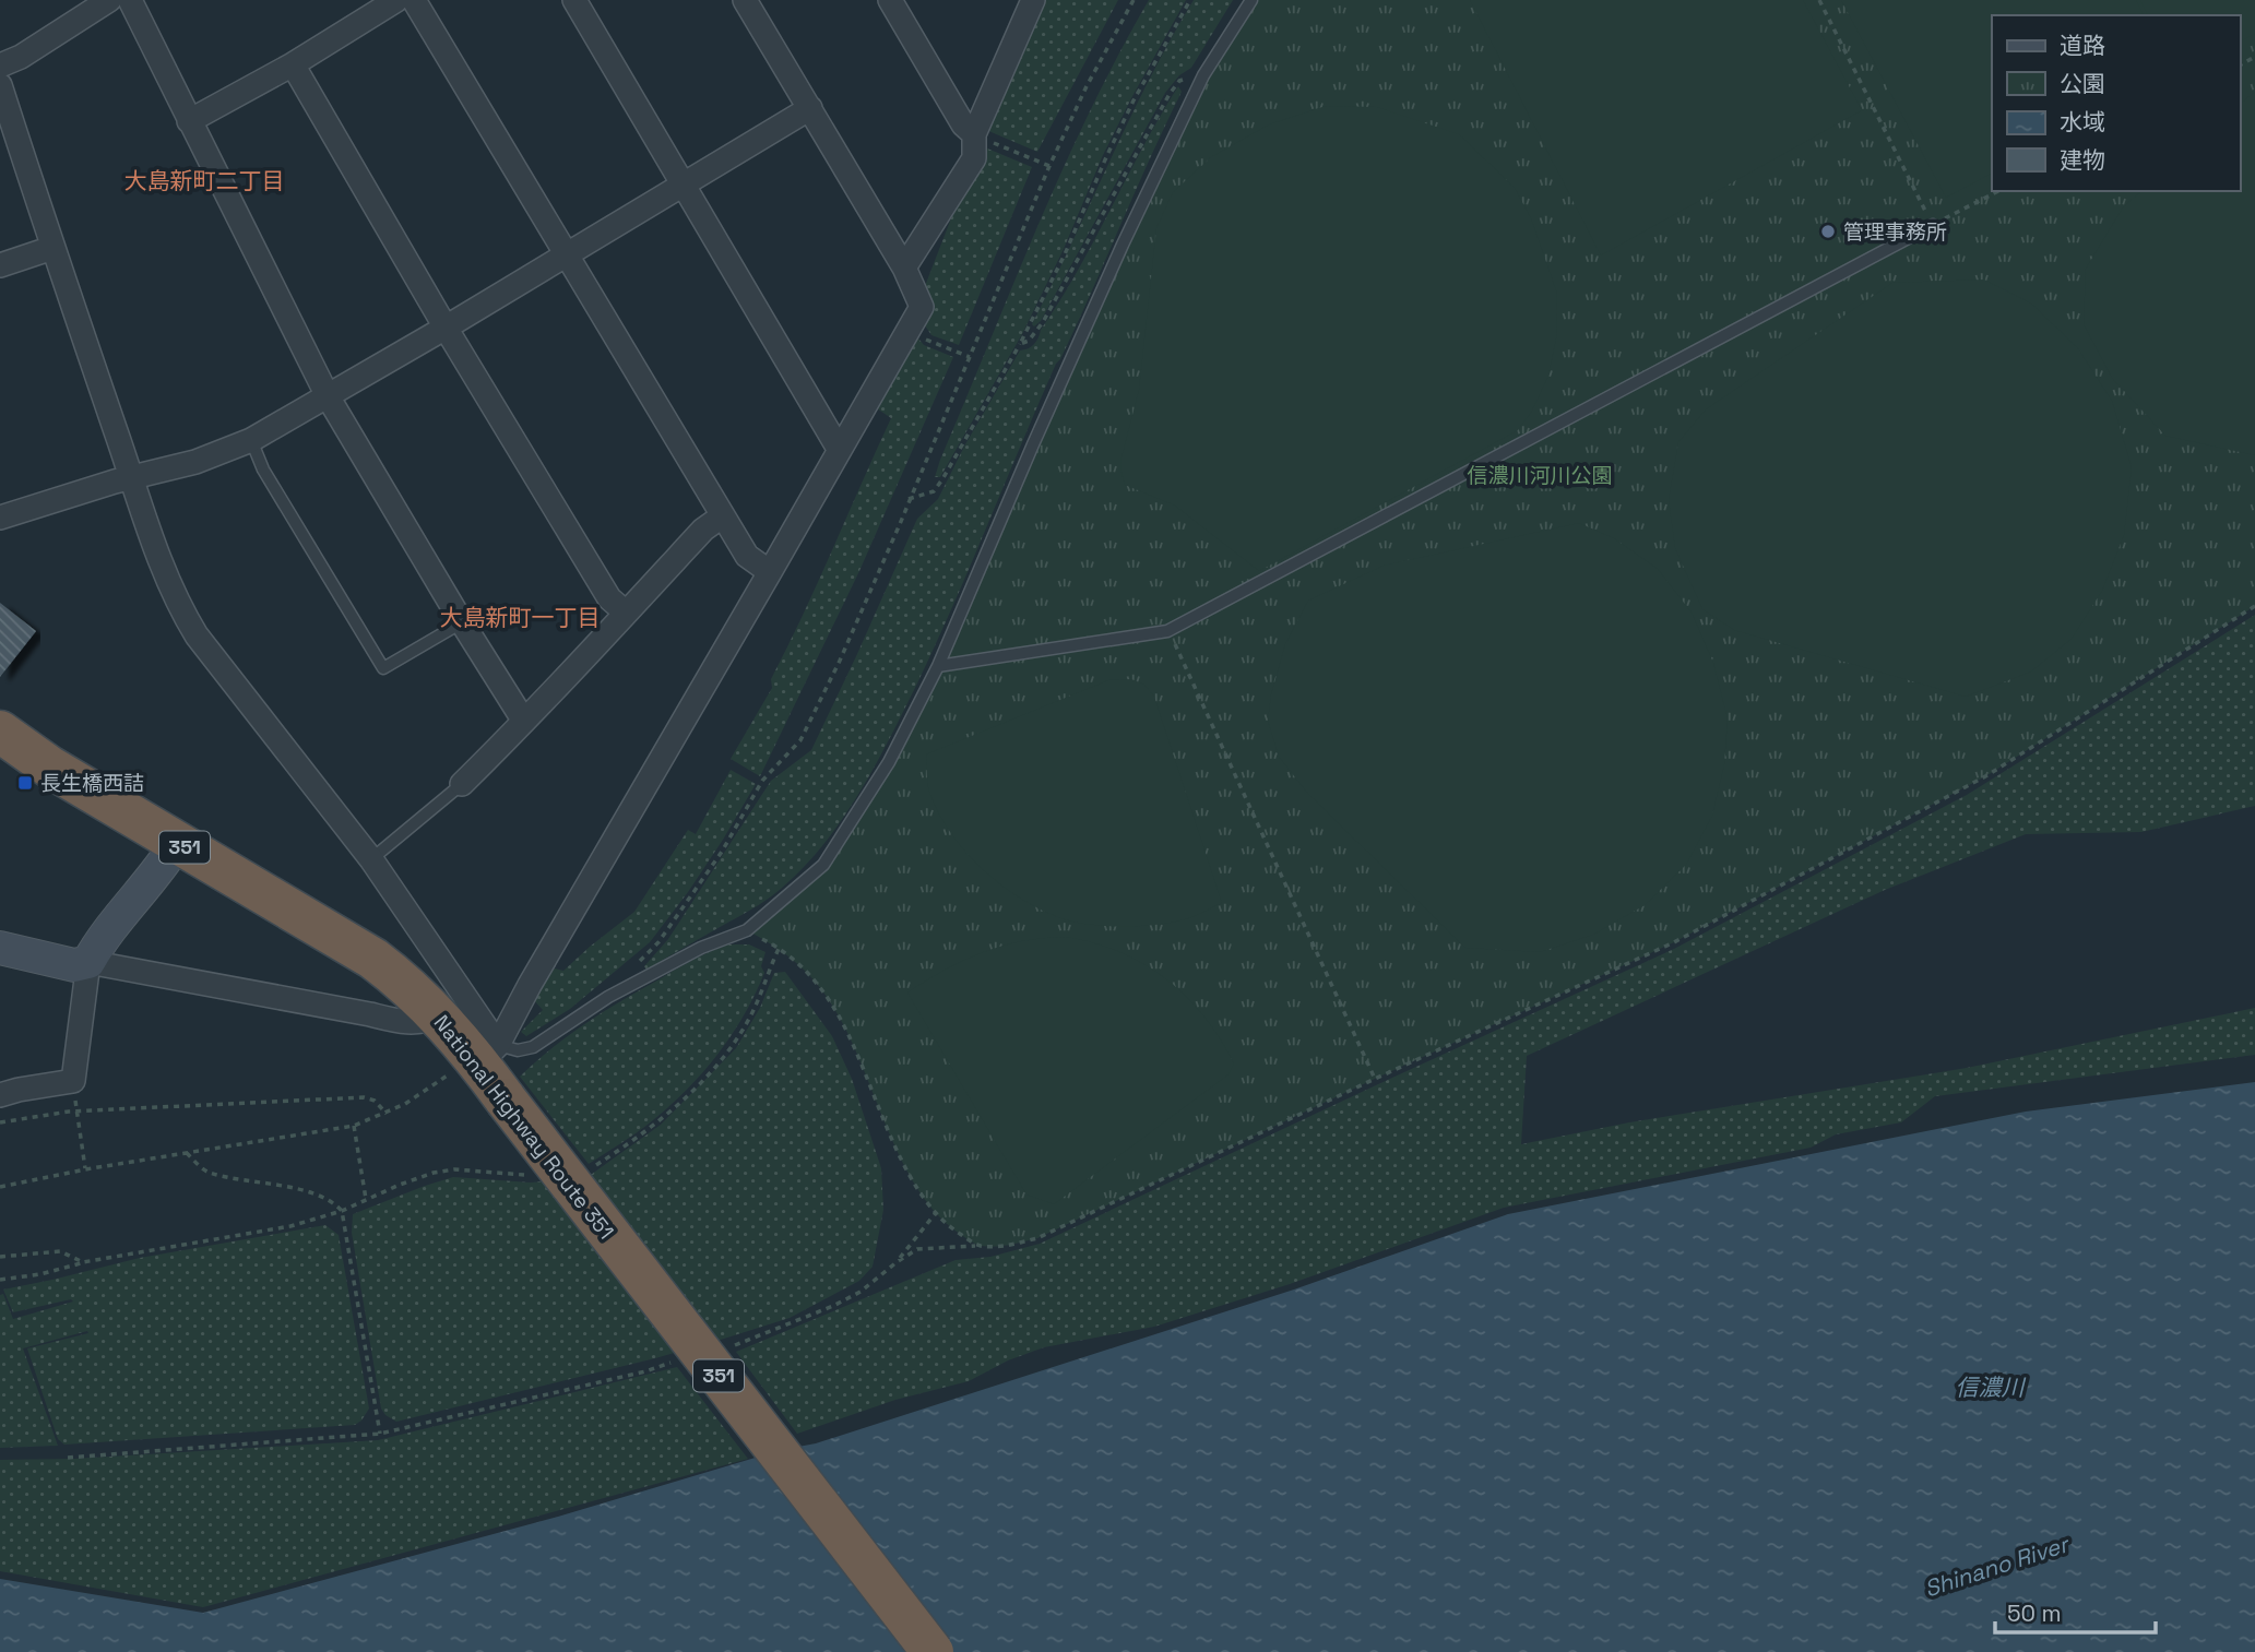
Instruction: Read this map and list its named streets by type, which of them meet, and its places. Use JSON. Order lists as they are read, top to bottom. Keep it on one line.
{"streets":{"highway":["351","National Highway Route 351"]},"districts":["大島新町二丁目","大島新町一丁目"],"water":["信濃川","Shinano River"],"parks":["信濃川河川公園"],"places":{"other":["管理事務所"],"transit":["長生橋西詰"]},"legend":["道路","公園","水域","建物"],"scale_bar":"50 m"}
